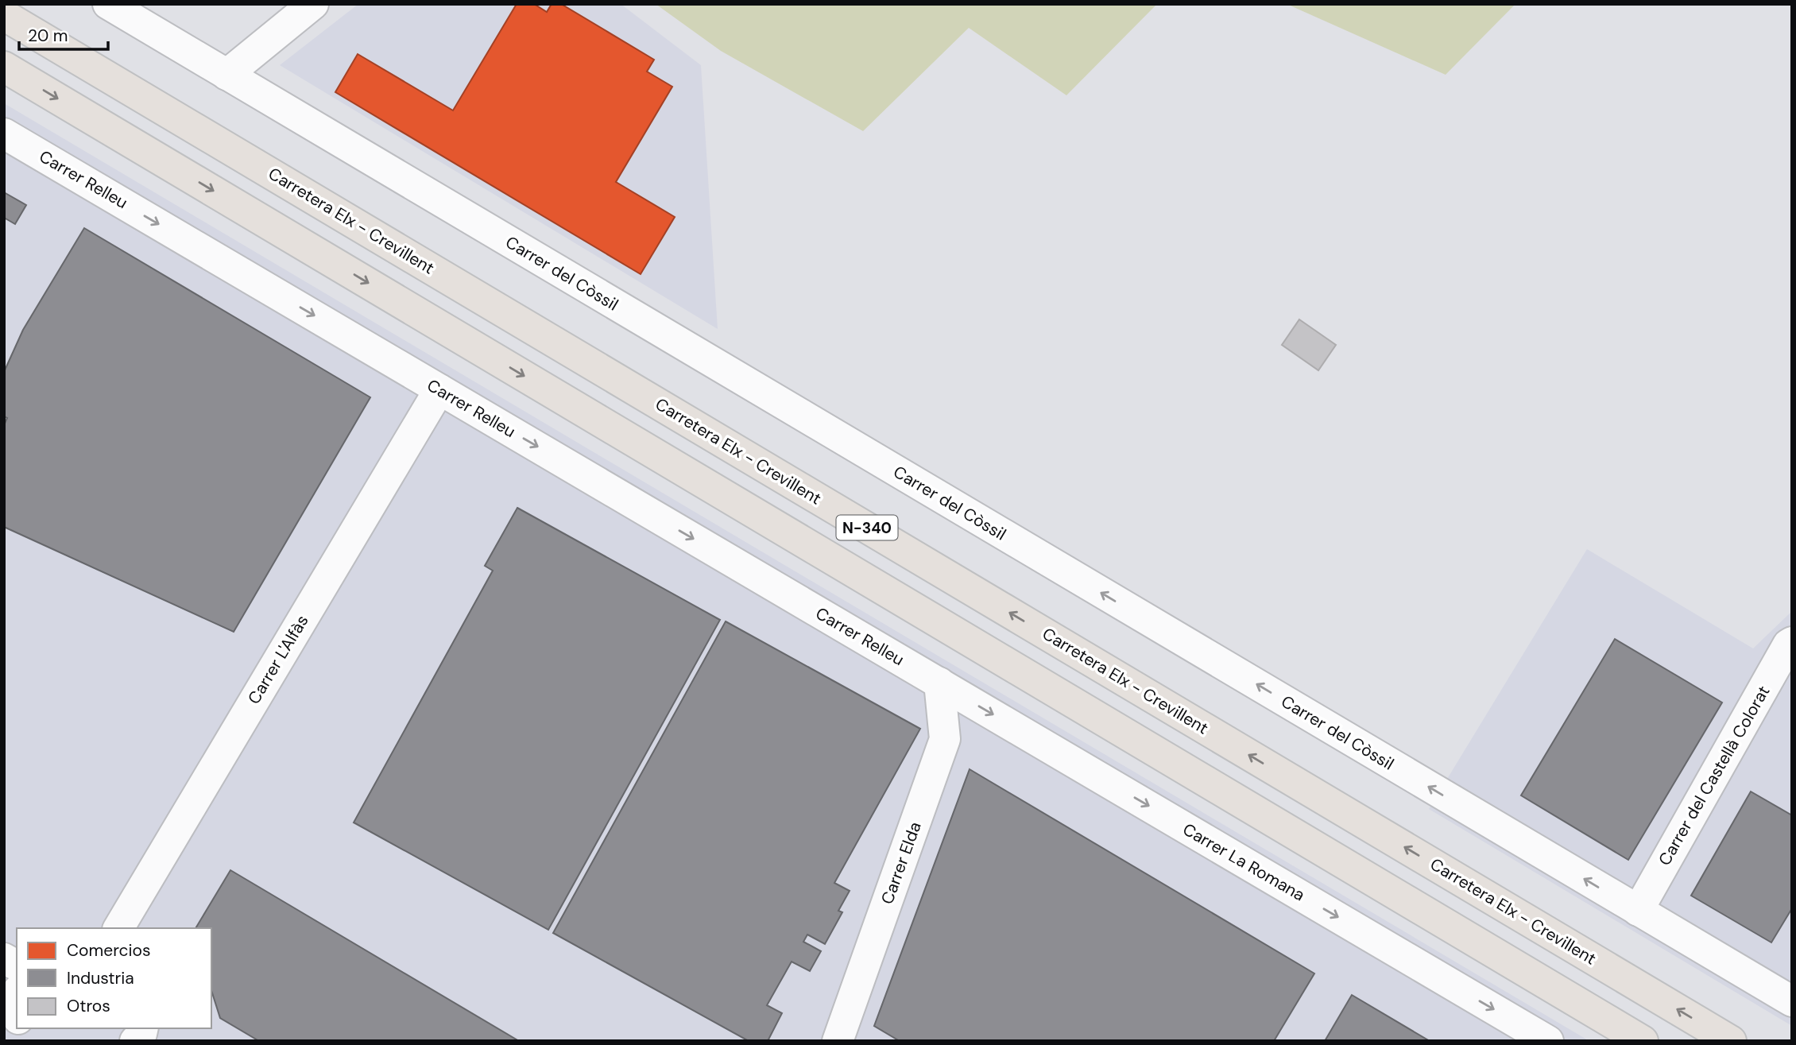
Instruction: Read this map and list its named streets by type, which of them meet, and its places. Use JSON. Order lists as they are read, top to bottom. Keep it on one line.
{"streets":{"highway":["Carretera Elx - Crevillent","N-340"],"street":["Carrer Relleu","Carrer del Còssil","Carrer L'Alfàs","Carrer del Castellà Colorat","Carrer La Romana","Carrer Elda"]},"crossings":[["Carrer Relleu","Carrer L'Alfàs"],["Carrer Relleu","Carrer La Romana"],["Carrer Relleu","Carrer Elda"],["Carrer del Còssil","Carrer del Castellà Colorat"],["Carrer La Romana","Carrer Elda"]],"one_way":["Carrer Relleu","Carrer del Còssil","Carrer La Romana"],"legend":["Comercios","Industria","Otros"],"scale_bar":"20 m"}
